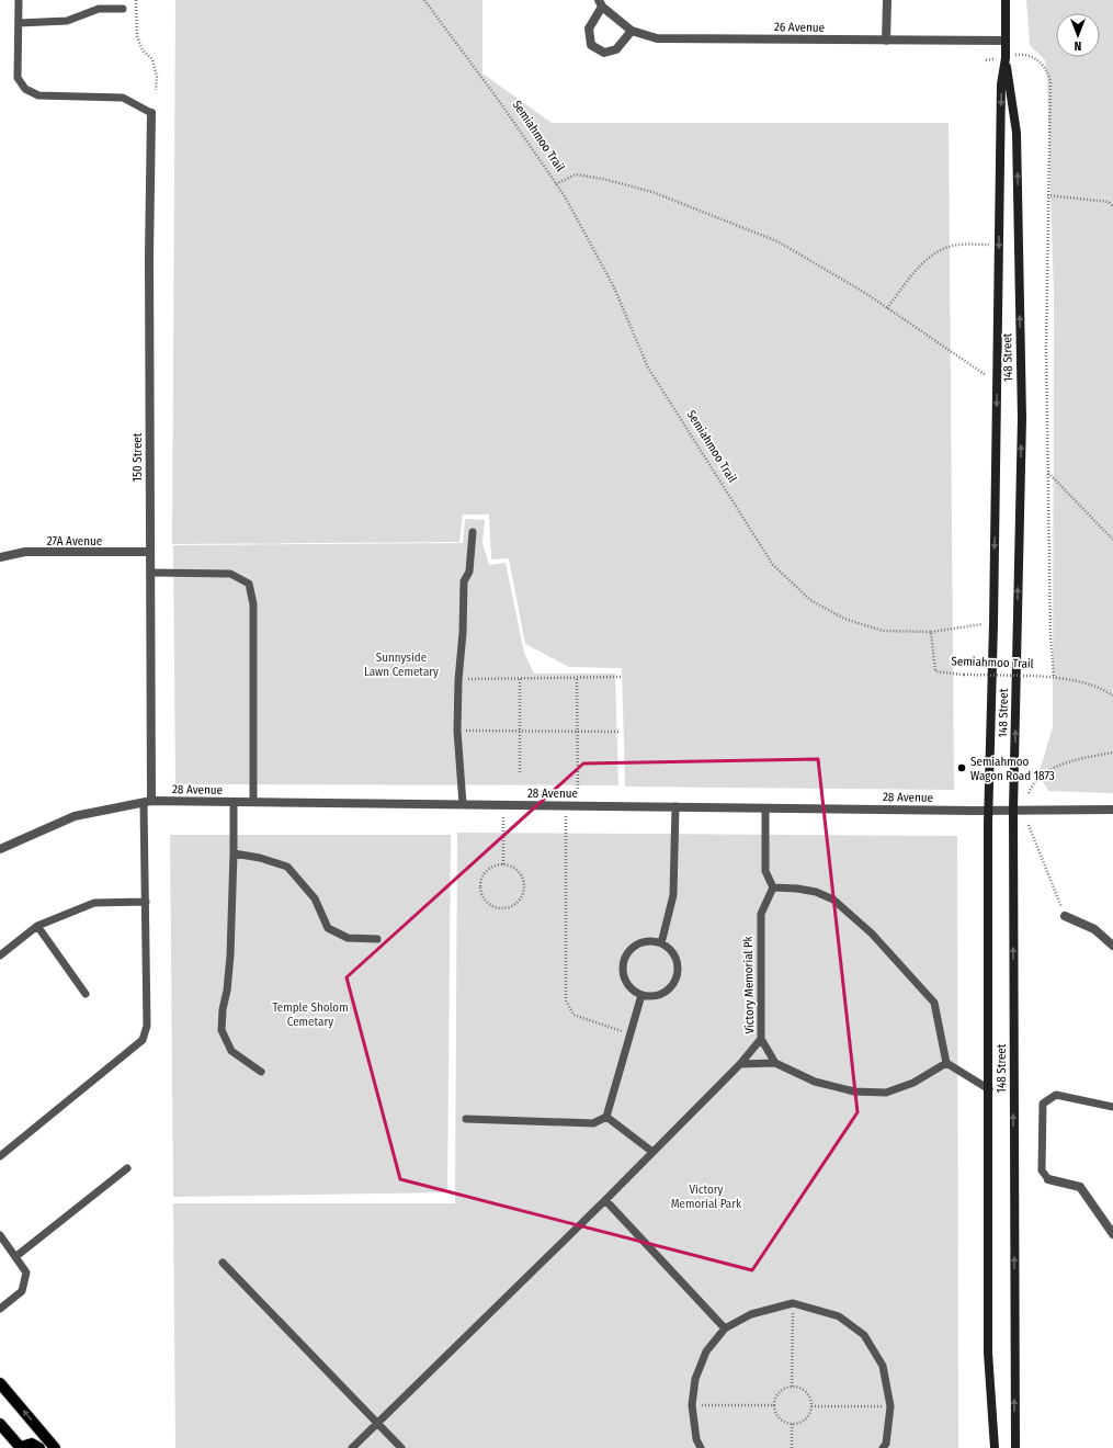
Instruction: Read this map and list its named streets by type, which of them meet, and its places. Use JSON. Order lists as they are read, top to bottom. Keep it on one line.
{"streets":{"main road":["148 Street"],"street":["26 Avenue","150 Street","27A Avenue","28 Avenue"],"lane":["Victory Memorial Pk"],"path":["Semiahmoo Trail"]},"crossings":[["26 Avenue","148 Street"],["148 Street","28 Avenue"],["150 Street","27A Avenue"],["150 Street","28 Avenue"]],"parks":["Sunnyside Lawn Cemetary","Temple Sholom Cemetary","Victory Memorial Park"],"places":["Semiahmoo Wagon Road 1873"],"north":"bottom"}
